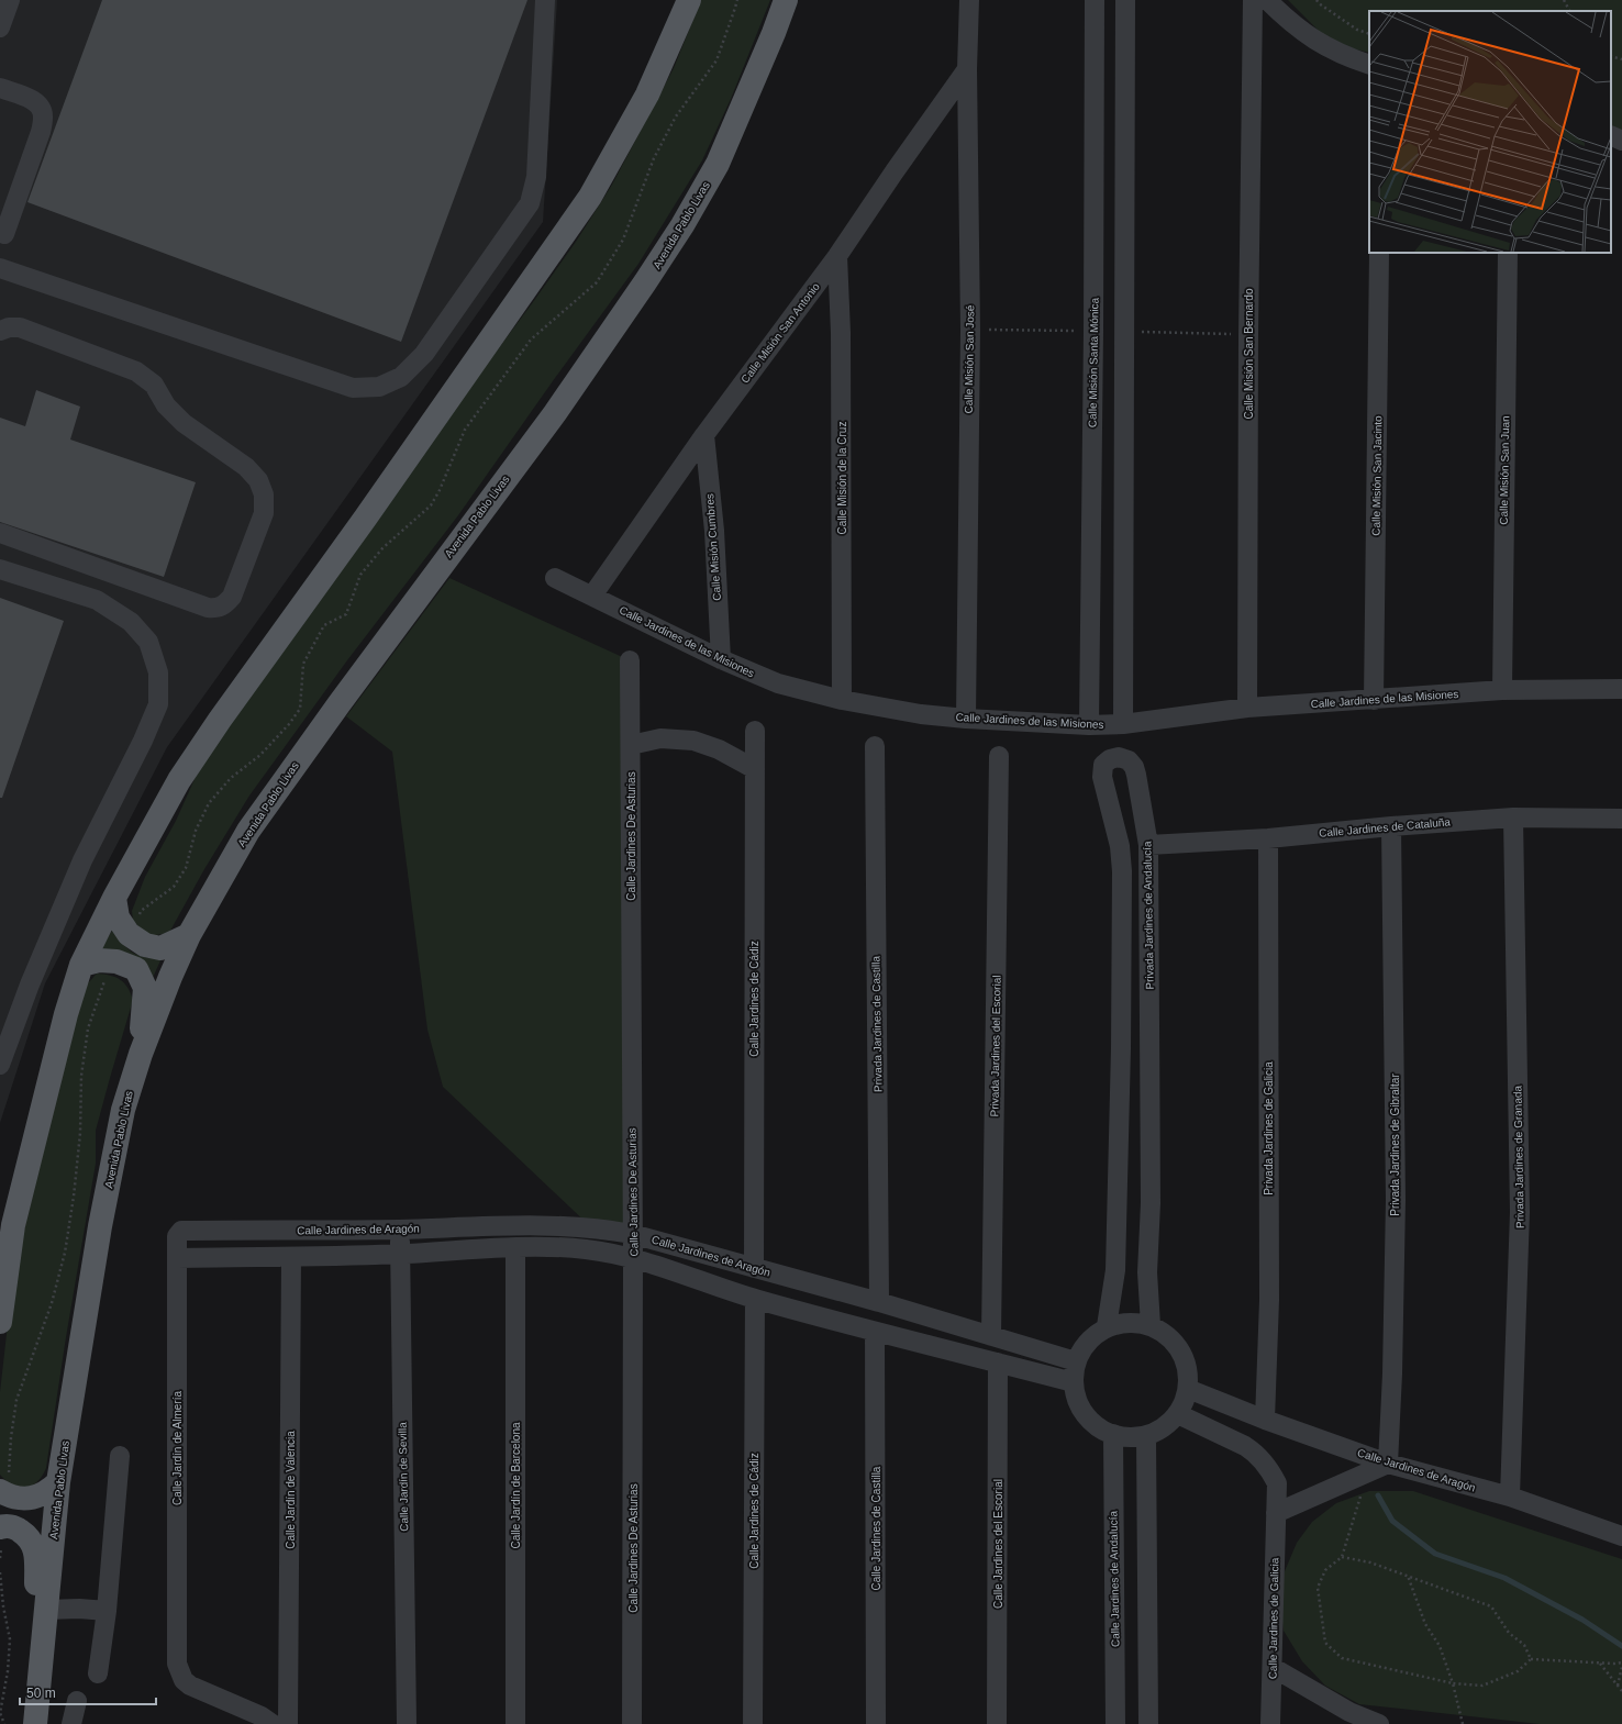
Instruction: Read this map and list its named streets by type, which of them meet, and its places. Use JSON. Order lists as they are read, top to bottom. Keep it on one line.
{"streets":{"main road":["Avenida Pablo Livas"],"street":["Calle Misión San Antonio","Calle Misión San Bernardo","Calle Misión San José","Calle Misión Santa Mónica","Calle Misión San Juan","Calle Misión San Jacinto","Calle Misión de la Cruz","Calle Misión Cumbres","Calle Jardines de las Misiones","Calle Jardines de Cataluña","Calle Jardines De Asturias","Privada Jardines de Andalucía","Calle Jardines de Cádiz","Privada Jardines de Castilla","Privada Jardines del Escorial","Privada Jardines de Galicia","Privada Jardines de Gibraltar","Privada Jardines de Granada","Calle Jardines de Aragón","Calle Jardín de Almería","Calle Jardín de Sevilla","Calle Jardín de Barcelona","Calle Jardín de Valencia","Calle Jardines de Castilla","Calle Jardines del Escorial","Calle Jardines de Andalucía","Calle Jardines de Galicia"]},"crossings":[["Calle Misión San Antonio","Calle Misión San José"],["Calle Misión San Antonio","Calle Misión de la Cruz"],["Calle Misión San Antonio","Calle Misión Cumbres"],["Calle Misión San Antonio","Calle Jardines de las Misiones"],["Calle Misión San Bernardo","Calle Jardines de las Misiones"],["Calle Misión San José","Calle Jardines de las Misiones"],["Calle Misión Santa Mónica","Calle Jardines de las Misiones"],["Calle Misión San Juan","Calle Jardines de las Misiones"],["Calle Misión San Jacinto","Calle Jardines de las Misiones"],["Calle Misión de la Cruz","Calle Jardines de las Misiones"],["Calle Misión Cumbres","Calle Jardines de las Misiones"],["Calle Jardines de Cataluña","Privada Jardines de Andalucía"],["Calle Jardines de Cataluña","Privada Jardines de Galicia"],["Calle Jardines de Cataluña","Privada Jardines de Gibraltar"],["Calle Jardines de Cataluña","Privada Jardines de Granada"],["Calle Jardines De Asturias","Calle Jardines de Aragón"],["Privada Jardines de Andalucía","Calle Jardines de Aragón"],["Privada Jardines de Andalucía","Calle Jardines de Andalucía"],["Privada Jardines de Andalucía","Calle Jardines de Galicia"],["Calle Jardines de Cádiz","Calle Jardines de Aragón"],["Privada Jardines de Castilla","Calle Jardines de Aragón"],["Privada Jardines del Escorial","Calle Jardines de Aragón"],["Privada Jardines de Galicia","Calle Jardines de Aragón"],["Privada Jardines de Gibraltar","Calle Jardines de Aragón"],["Privada Jardines de Granada","Calle Jardines de Aragón"],["Calle Jardines de Aragón","Calle Jardín de Almería"],["Calle Jardines de Aragón","Calle Jardín de Sevilla"],["Calle Jardines de Aragón","Calle Jardines de Andalucía"],["Calle Jardines de Aragón","Calle Jardines de Galicia"],["Calle Jardines de Andalucía","Calle Jardines de Galicia"]],"scale_bar":"50 m"}
